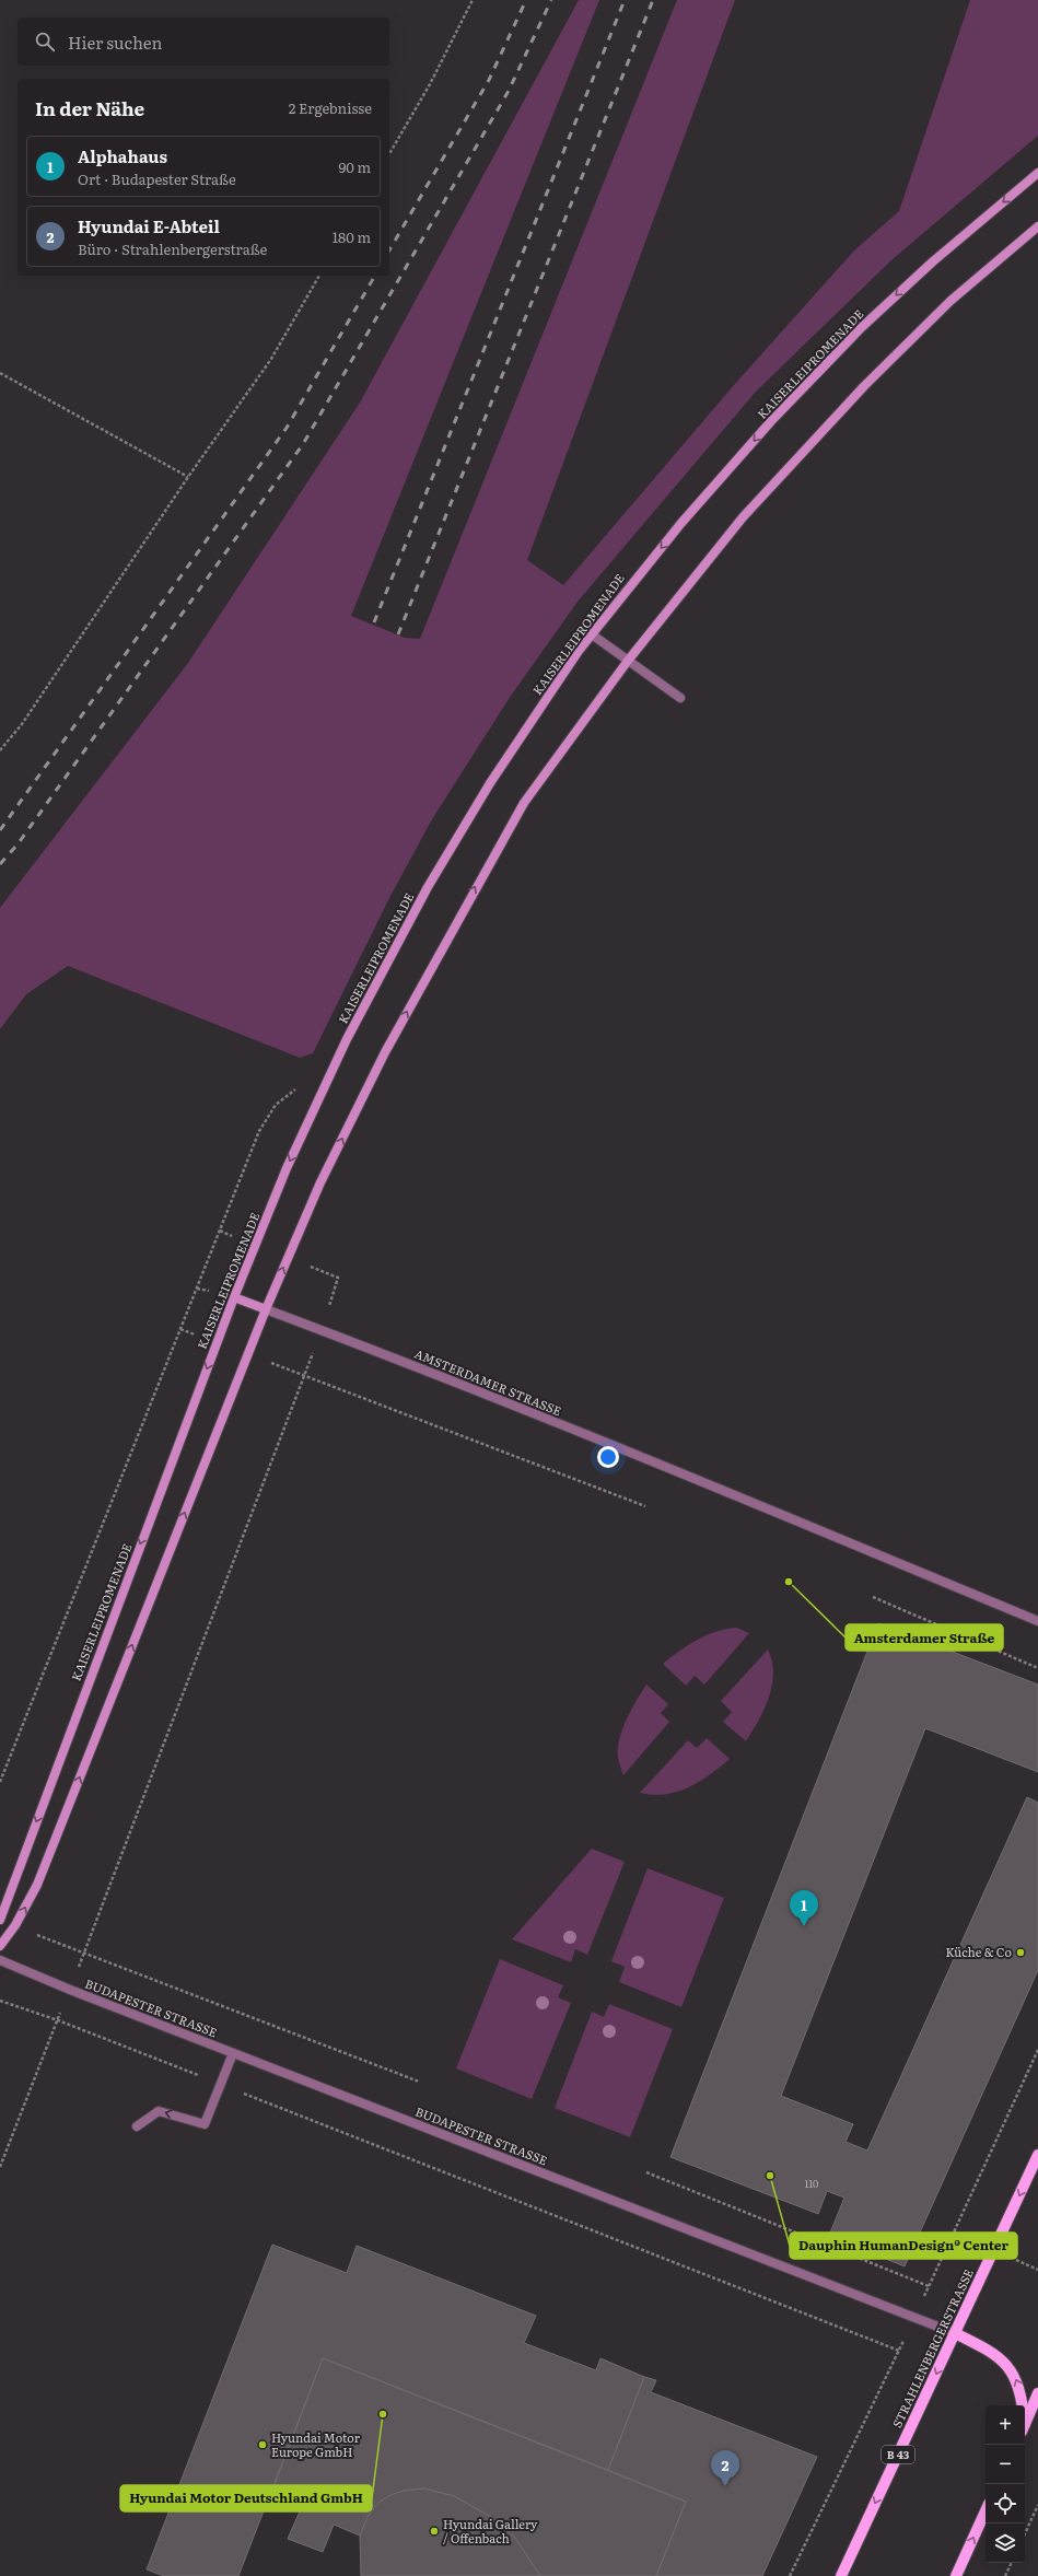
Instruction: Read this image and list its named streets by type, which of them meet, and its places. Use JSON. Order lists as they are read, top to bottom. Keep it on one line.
{"streets":{"main road":["KAISERLEIPROMENADE","STRAHLENBERGERSTRASSE","B 43"],"street":["AMSTERDAMER STRASSE","BUDAPESTER STRASSE"]},"crossings":[["BUDAPESTER STRASSE","STRAHLENBERGERSTRASSE"]],"one_way":["STRAHLENBERGERSTRASSE"],"places":["Amsterdamer Straße","Küche & Co","Dauphin HumanDesign® Center","Hyundai Motor Deutschland GmbH","Hyundai Motor Europe GmbH","Hyundai Gallery / Offenbach"],"house_numbers":["110"],"page":{"search":"Hier suchen","heading":["In der Nähe","2 Ergebnisse"],"list":[{"mark":"1","name":"Alphahaus","note":"Ort · Budapester Straße","value":"90 m"},{"mark":"2","name":"Hyundai E-Abteil","note":"Büro · Strahlenbergerstraße","value":"180 m"}],"pins":["1","2"],"map_buttons":["+","−"]}}
